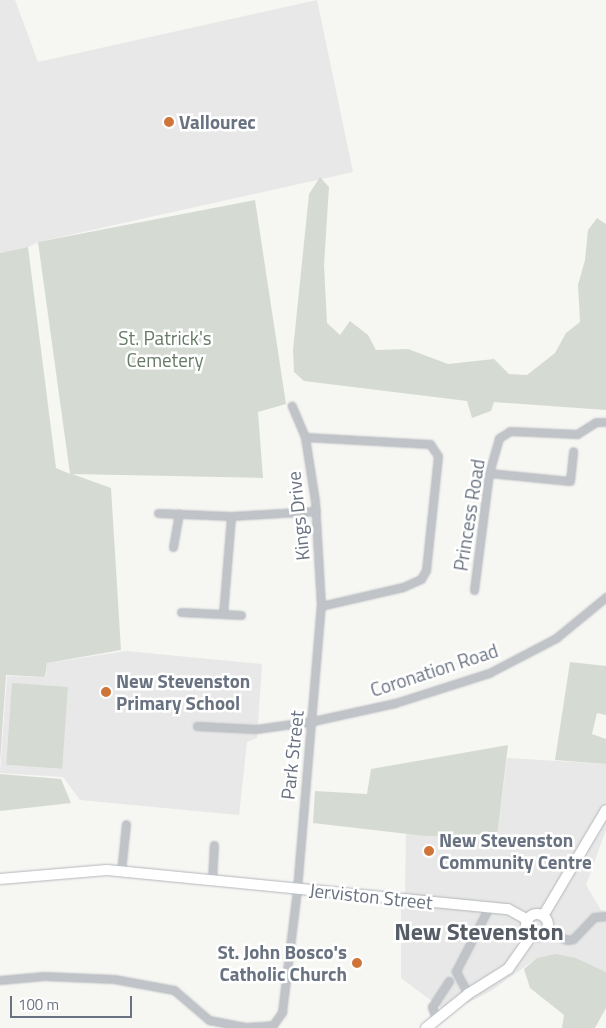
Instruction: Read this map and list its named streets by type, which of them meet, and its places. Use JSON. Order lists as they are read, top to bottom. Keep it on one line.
{"streets":{"main road":["Jerviston Street"],"street":["Princess Road","Kings Drive","Coronation Road","Park Street"]},"crossings":[["Kings Drive","Park Street"],["Coronation Road","Park Street"],["Park Street","Jerviston Street"]],"districts":["New Stevenston"],"parks":["St. Patrick's Cemetery"],"places":["Vallourec","New Stevenston Primary School","New Stevenston Community Centre","St. John Bosco's Catholic Church"],"scale_bar":"100 m"}
